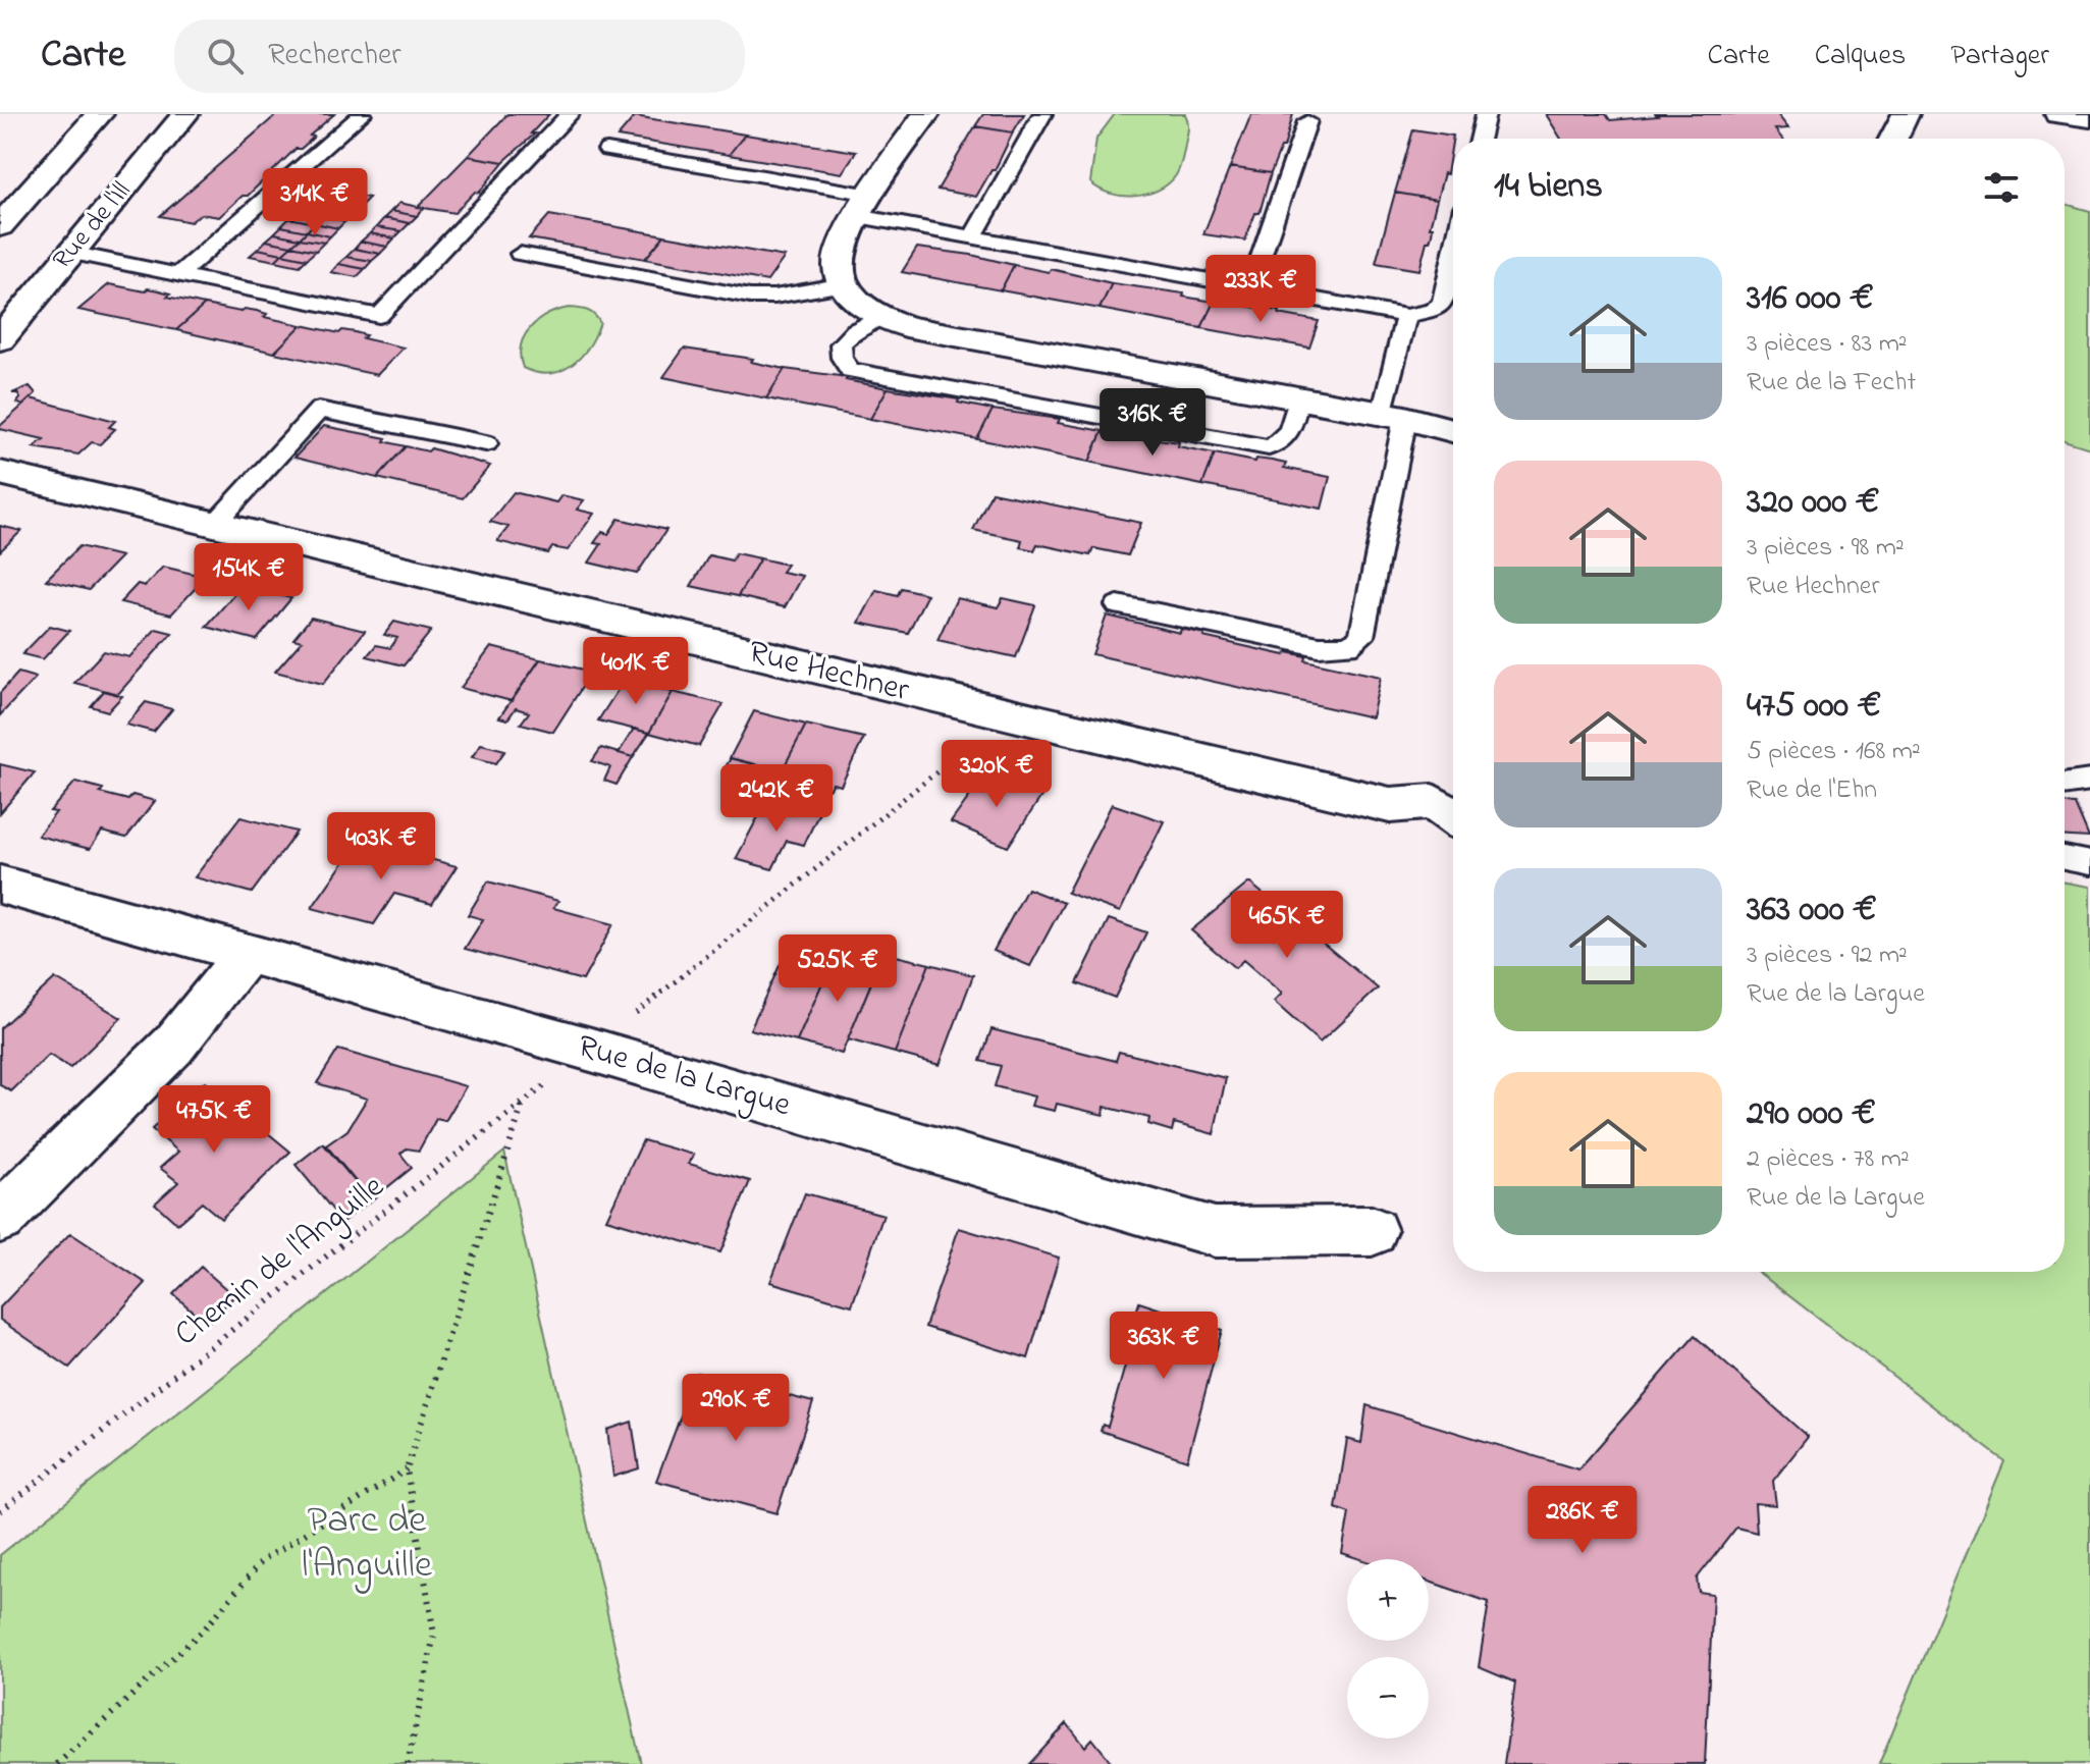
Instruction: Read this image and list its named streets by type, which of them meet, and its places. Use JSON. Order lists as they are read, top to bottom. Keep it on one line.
{"streets":{"street":["Rue de l'Ill","Rue Hechner","Rue de la Largue"],"path":["Chemin de l'Anguille"]},"crossings":[["Rue Hechner","Chemin de l'Anguille"],["Rue de la Largue","Chemin de l'Anguille"]],"parks":["Parc de l'Anguille"],"page":{"header":"Carte","search":"Rechercher","nav":["Carte","Calques","Partager"],"heading":"14 biens","price":["314K €","233K €","316K €","154K €","401K €","320K €","242K €","403K €","465K €","525K €","475K €","363K €","290K €","286K €"],"list":[{"name":"316 000 €","note":"3 pièces · 83 m² · Rue de la Fecht"},{"name":"320 000 €","note":"3 pièces · 98 m² · Rue Hechner"},{"name":"475 000 €","note":"5 pièces · 168 m² · Rue de l'Ehn"},{"name":"363 000 €","note":"3 pièces · 92 m² · Rue de la Largue"},{"name":"290 000 €","note":"2 pièces · 78 m² · Rue de la Largue"}],"map_buttons":["+","−"]}}
